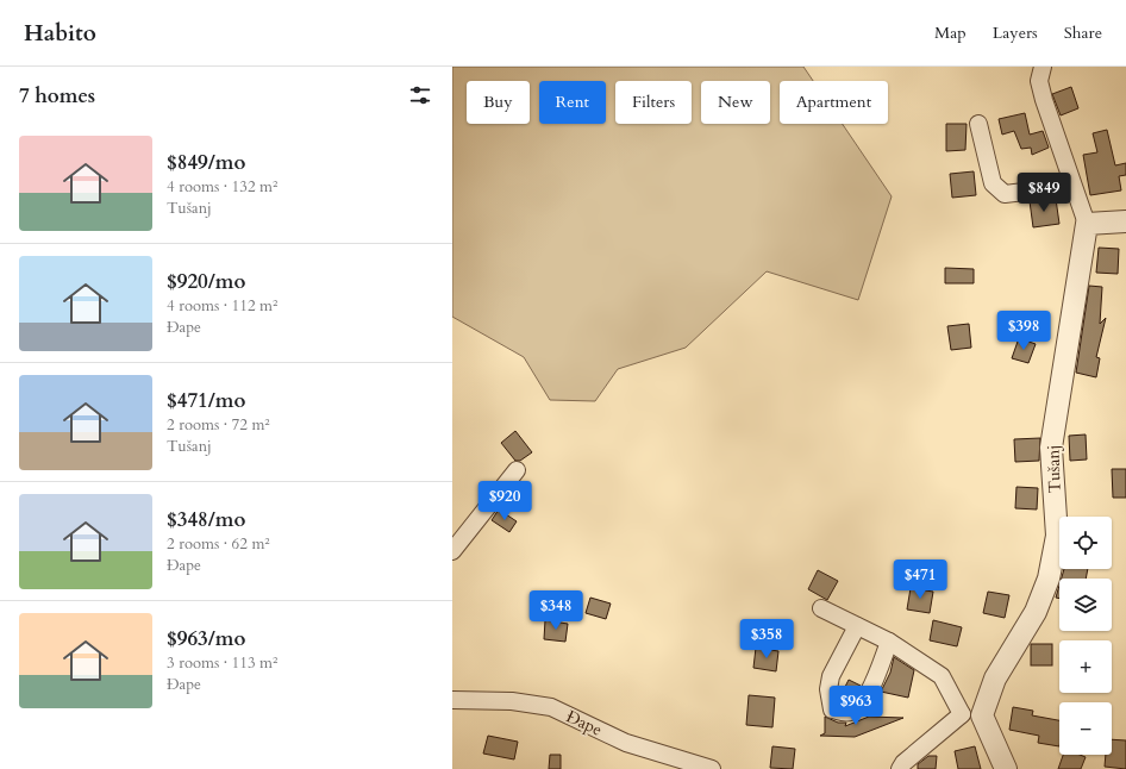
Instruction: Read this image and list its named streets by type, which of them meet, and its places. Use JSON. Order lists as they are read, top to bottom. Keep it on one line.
{"streets":{"street":["Tušanj","Đape"]},"page":{"header":"Habito","nav":["Map","Layers","Share"],"heading":"7 homes","chip":["Buy","Rent","Filters","New","Apartment"],"list":[{"name":"$849/mo","note":"4 rooms · 132 m² · Tušanj"},{"name":"$920/mo","note":"4 rooms · 112 m² · Đape"},{"name":"$471/mo","note":"2 rooms · 72 m² · Tušanj"},{"name":"$348/mo","note":"2 rooms · 62 m² · Đape"},{"name":"$963/mo","note":"3 rooms · 113 m² · Đape"}],"price":["$849","$398","$920","$471","$348","$358","$963"],"map_buttons":["+","−"]}}
